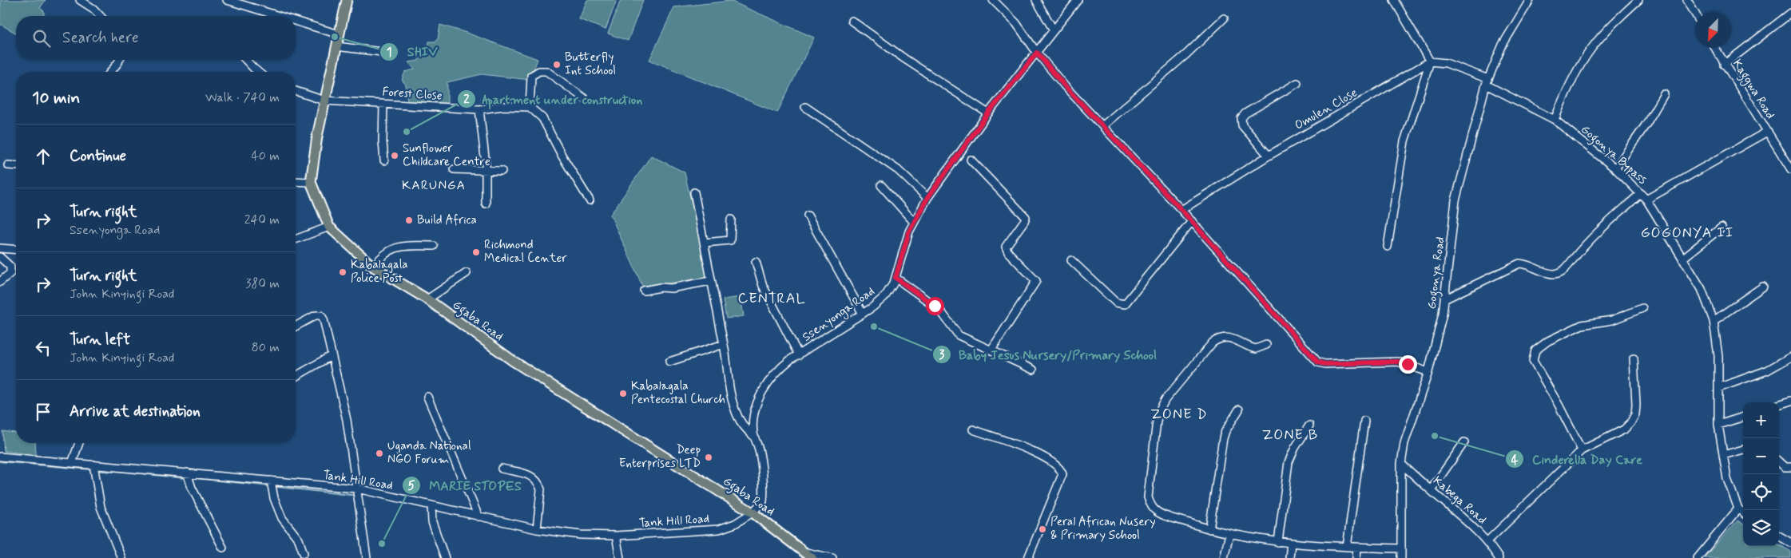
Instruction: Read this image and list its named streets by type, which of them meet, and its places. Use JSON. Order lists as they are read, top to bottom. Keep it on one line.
{"streets":{"main road":["Ggaba Road"],"street":["Kaggwa Road","Forest Close","Omulen Close","Gogonya Bypass","Gogonya Road","Ssenyonga Road","Tank Hill Road","Kabega Road"]},"crossings":[["Gogonya Bypass","Gogonya Road"],["Gogonya Road","Kabega Road"],["Ssenyonga Road","Ggaba Road"],["Ssenyonga Road","Tank Hill Road"],["Ggaba Road","Tank Hill Road"]],"districts":["KARUNGA","GOGONYA II","CENTRAL","ZONE D","ZONE B"],"places":["SHIV","Butterfly Int School","Apartment under construction","Sunflower Childcare Centre","Build Africa","Richmond Medical Center","Kabalagala Police Post","Baby Jesus Nursery/Primary School","Kabalagala Pentecostal Church","Cinderella Day Care","Uganda National NGO Forum","Deep Enterprises LTD","Peral African Nusery & Primary School","MARIE STOPES"],"north":"bottom left","page":{"search":"Search here","heading":["10 min","Walk · 740 m"],"list":[["Continue","40 m"],["Turn right","Ssenyonga Road","240 m"],["Turn right","John Kinyingi Road","380 m"],["Turn left","John Kinyingi Road","80 m"],"Arrive at destination"],"map_buttons":["+","−"]}}
